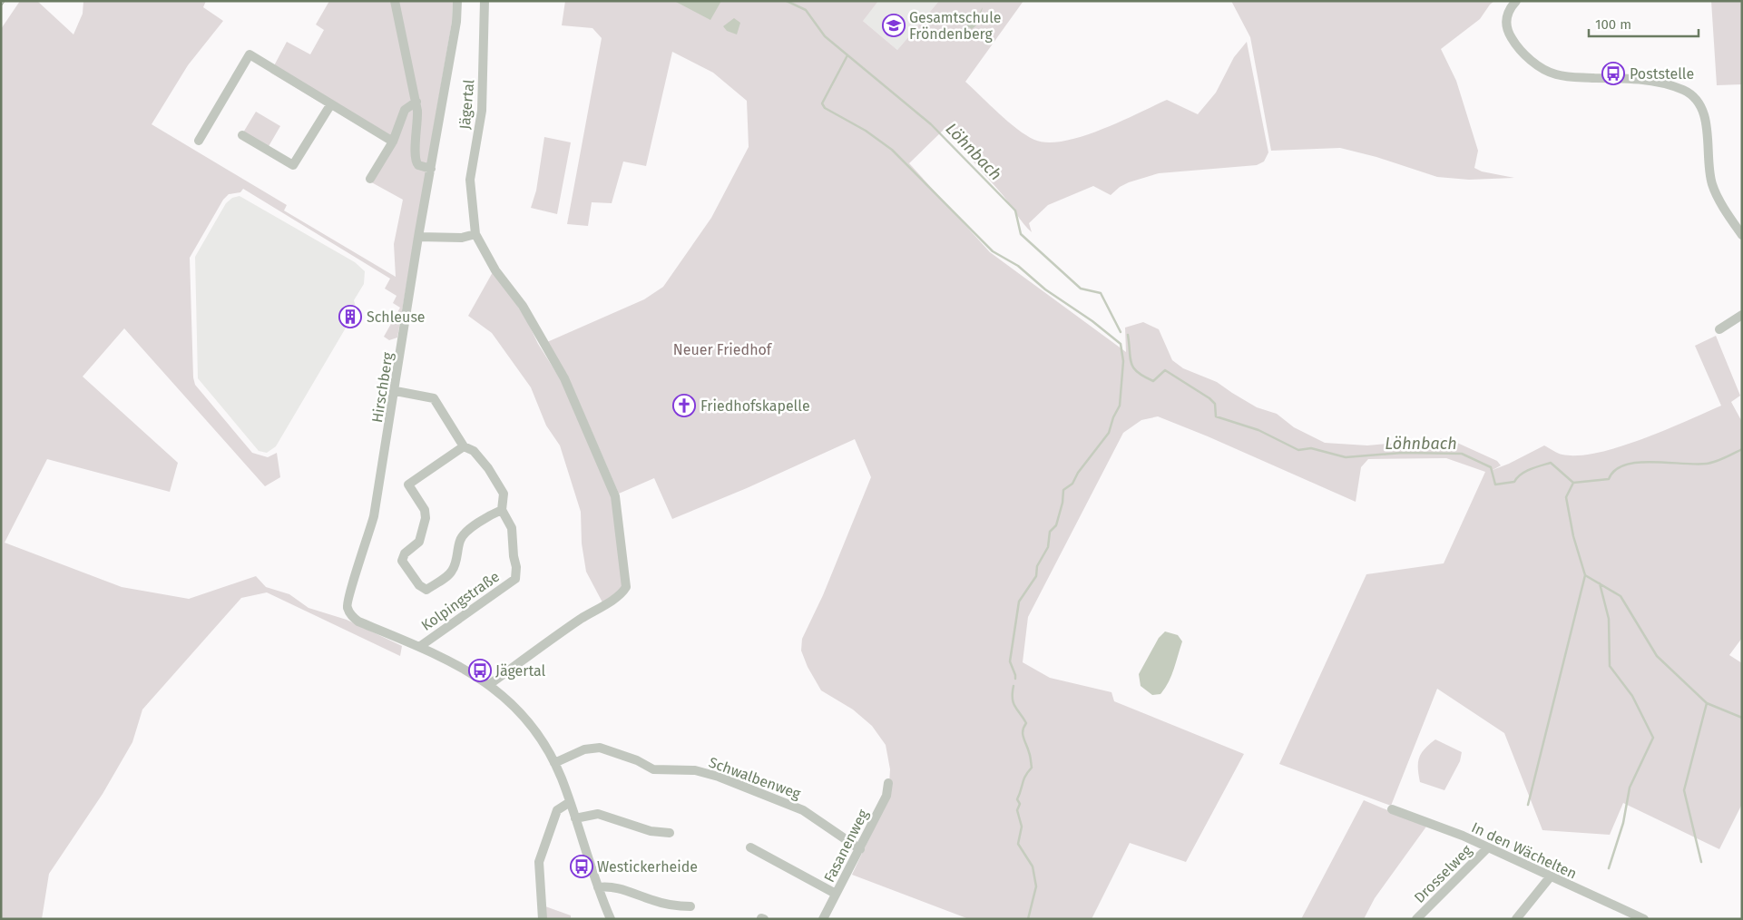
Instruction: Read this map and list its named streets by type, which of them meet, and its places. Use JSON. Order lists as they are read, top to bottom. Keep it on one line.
{"streets":{"street":["Jägertal","Hirschberg","Kolpingstraße","Schwalbenweg","Fasanenweg","In den Wächelten","Drosselweg"]},"crossings":[["Hirschberg","Kolpingstraße"],["Schwalbenweg","Fasanenweg"],["In den Wächelten","Drosselweg"]],"water":["Löhnbach"],"parks":["Neuer Friedhof"],"places":{"school or university":["Gesamtschule Fröndenberg"],"bus stop":["Poststelle","Jägertal","Westickerheide"],"building":["Schleuse"],"church":["Friedhofskapelle"]},"scale_bar":"100 m"}
